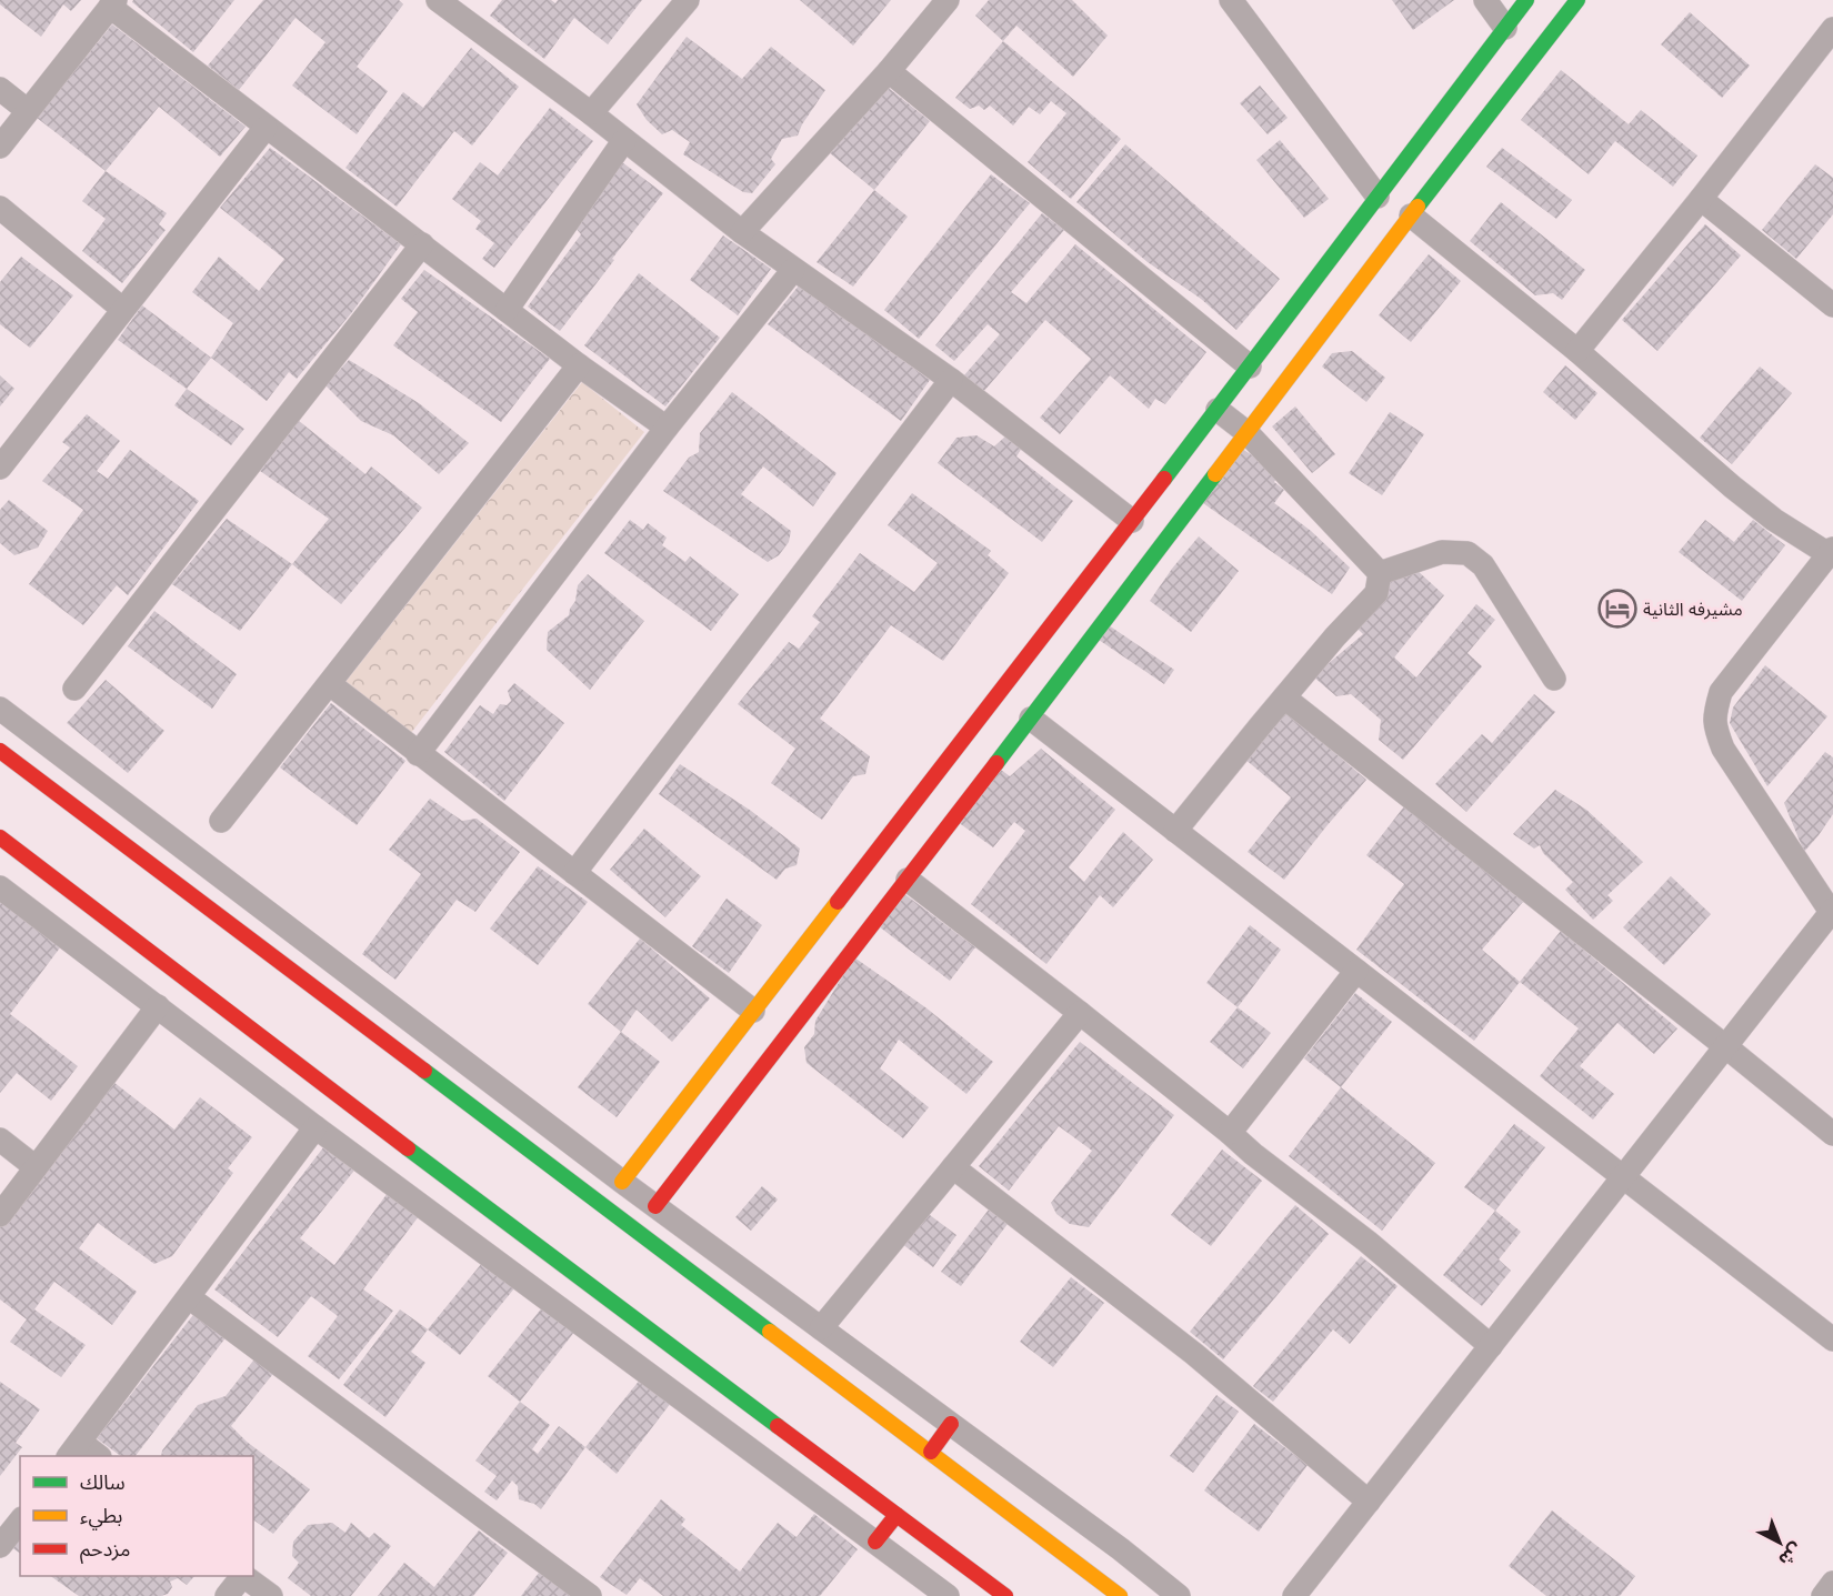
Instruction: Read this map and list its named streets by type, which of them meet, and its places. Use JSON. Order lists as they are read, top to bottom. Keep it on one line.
{"places":{"hotel":["مشيرفه الثانية"]},"legend":["سالك","بطيء","مزدحم"],"north":"bottom right"}
